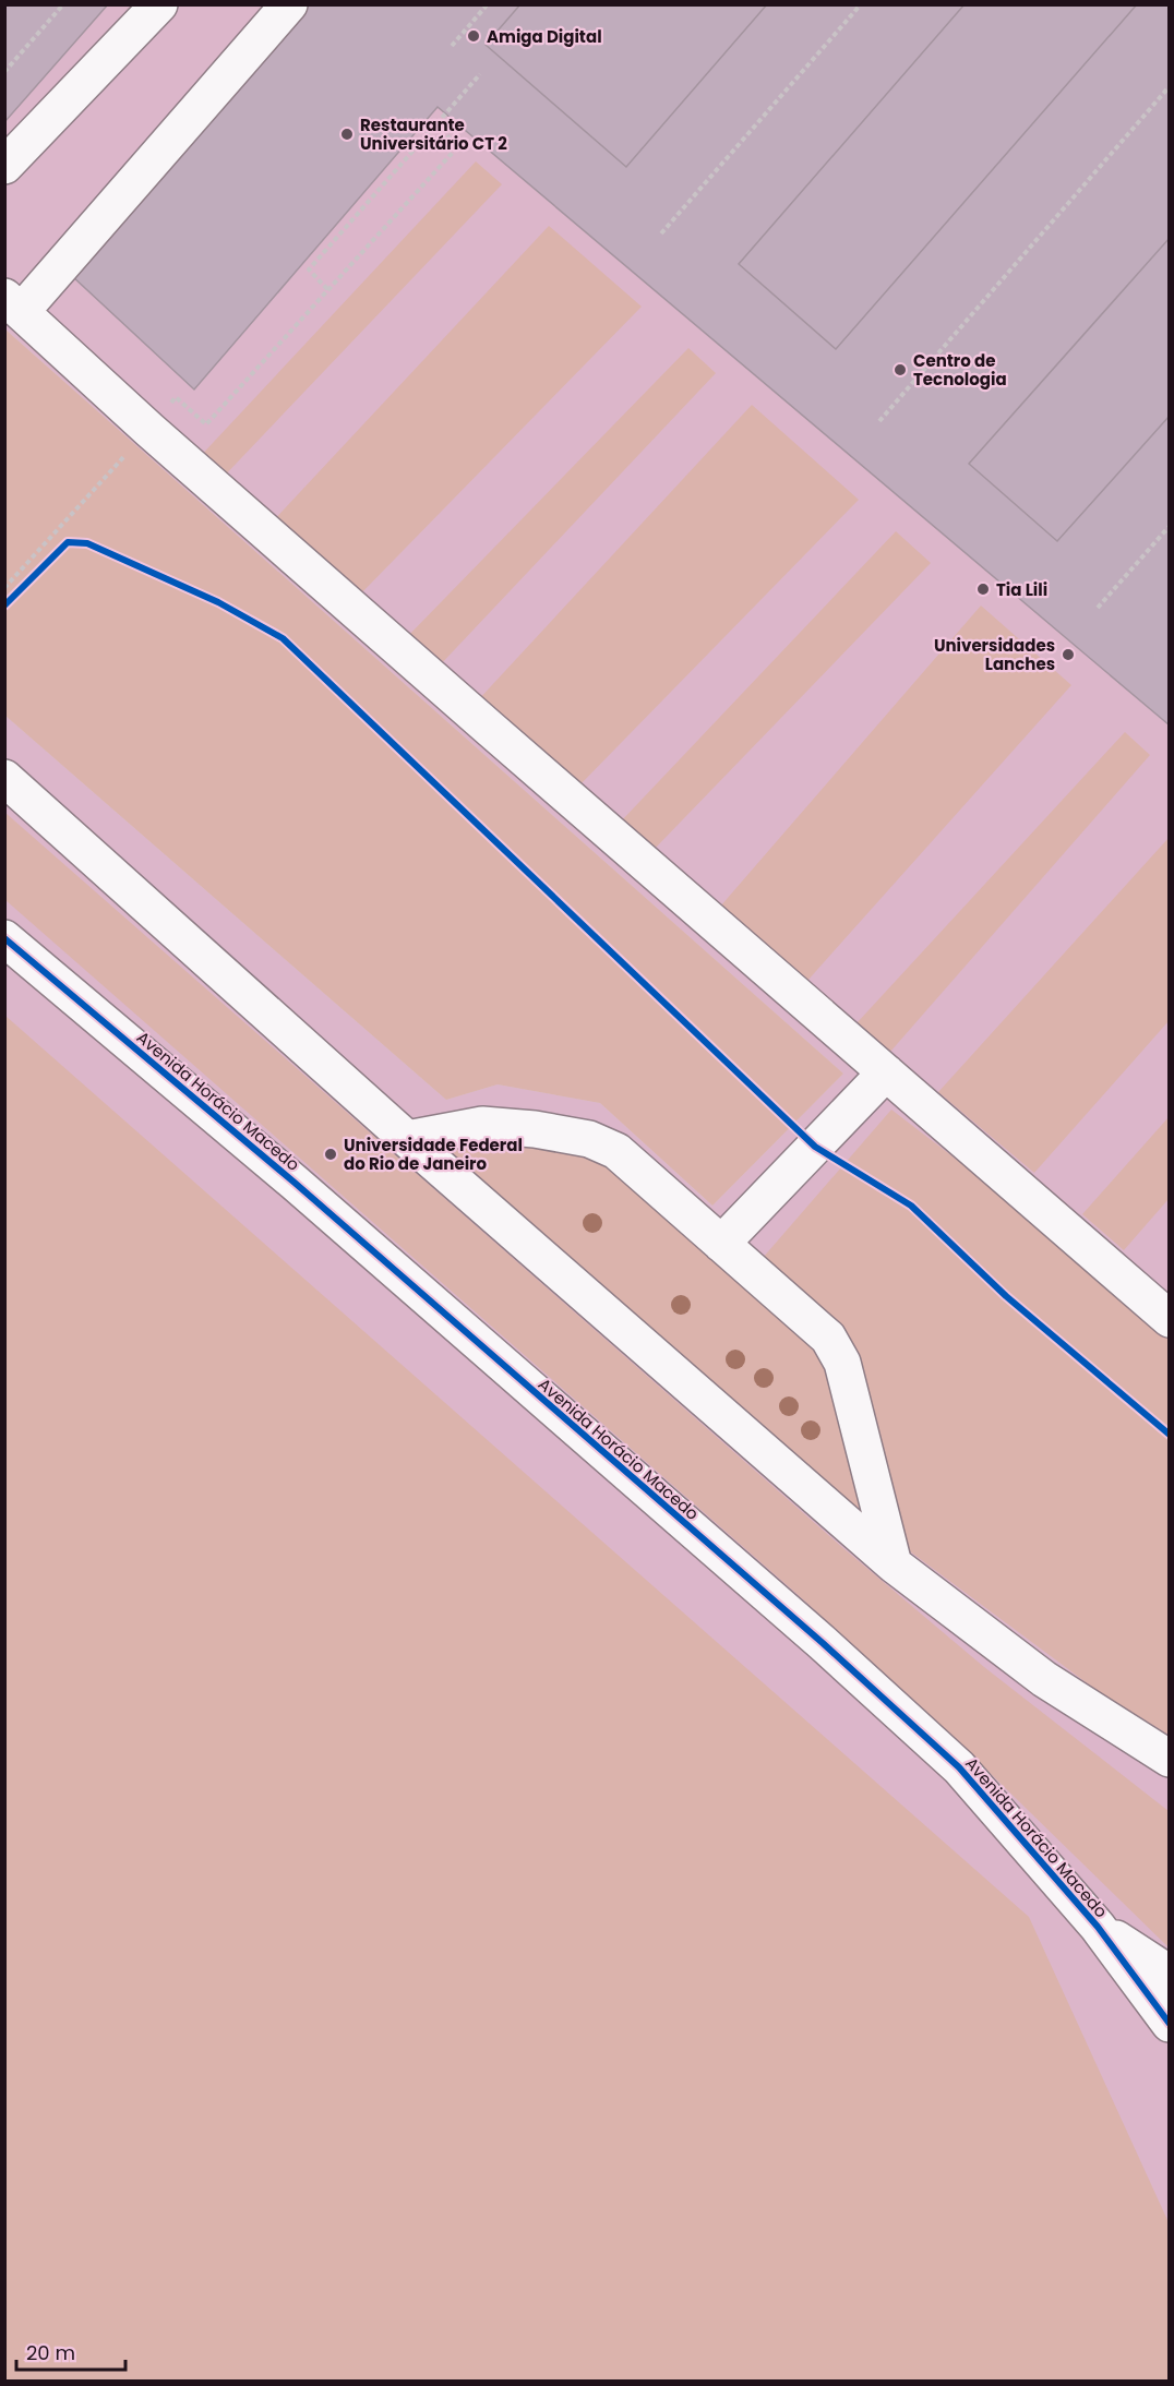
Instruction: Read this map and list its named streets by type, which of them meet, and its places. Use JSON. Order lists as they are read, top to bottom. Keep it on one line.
{"streets":{"street":["Avenida Horácio Macedo"]},"places":["Amiga Digital","Restaurante Universitário CT 2","Centro de Tecnologia","Tia Lili","Universidades Lanches","Universidade Federal do Rio de Janeiro"],"scale_bar":"20 m"}
